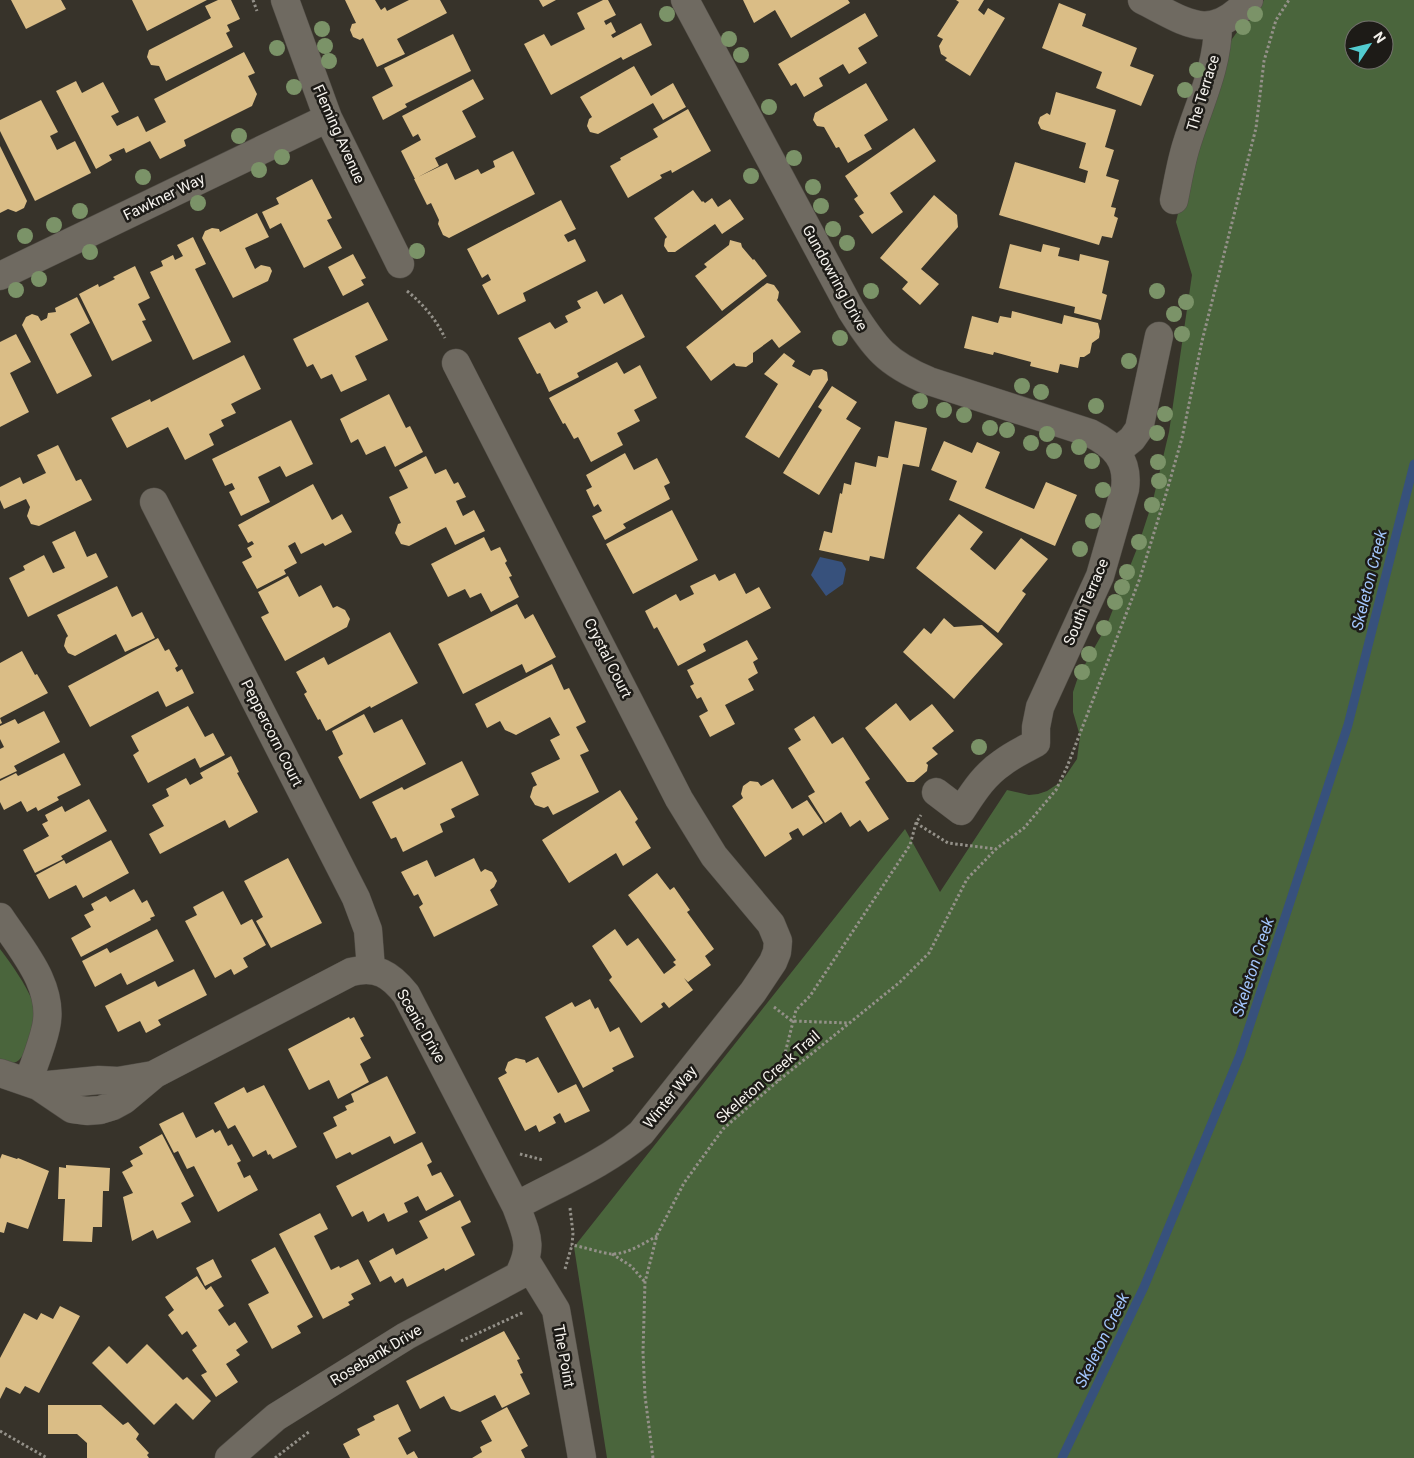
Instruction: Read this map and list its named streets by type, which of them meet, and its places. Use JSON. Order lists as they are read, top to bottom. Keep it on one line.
{"streets":{"street":["The Terrace","Fleming Avenue","Fawkner Way","Gundowring Drive","South Terrace","Crystal Court","Peppercorn Court","Scenic Drive","Winter Way","Rosebank Drive","The Point"],"path":["Skeleton Creek Trail"]},"crossings":[["Fleming Avenue","Fawkner Way"],["Gundowring Drive","South Terrace"],["Crystal Court","Winter Way"],["Peppercorn Court","Scenic Drive"],["Scenic Drive","Winter Way"],["Scenic Drive","Rosebank Drive"],["Scenic Drive","The Point"],["Rosebank Drive","The Point"]],"water":["Skeleton Creek"],"north":"top right"}
